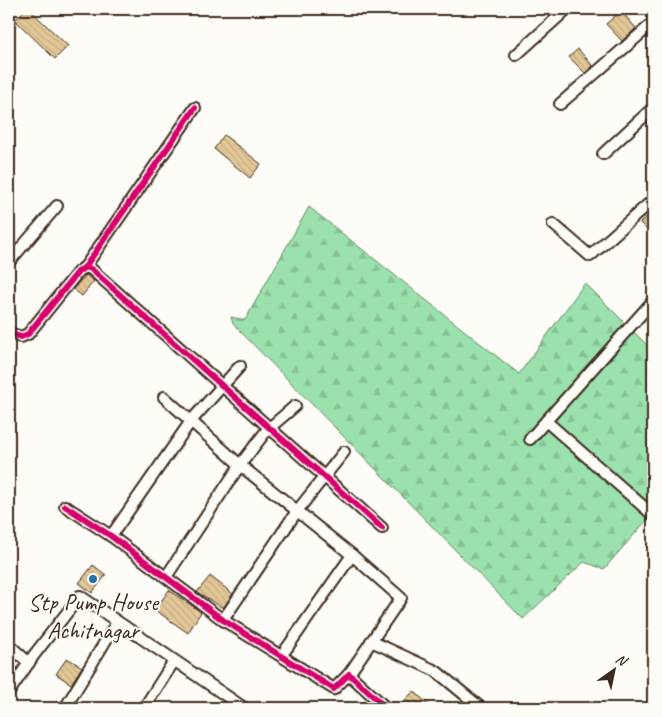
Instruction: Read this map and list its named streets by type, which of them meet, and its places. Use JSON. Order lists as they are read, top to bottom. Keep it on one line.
{"places":["Stp Pump House Achitnagar"],"north":"top right"}
